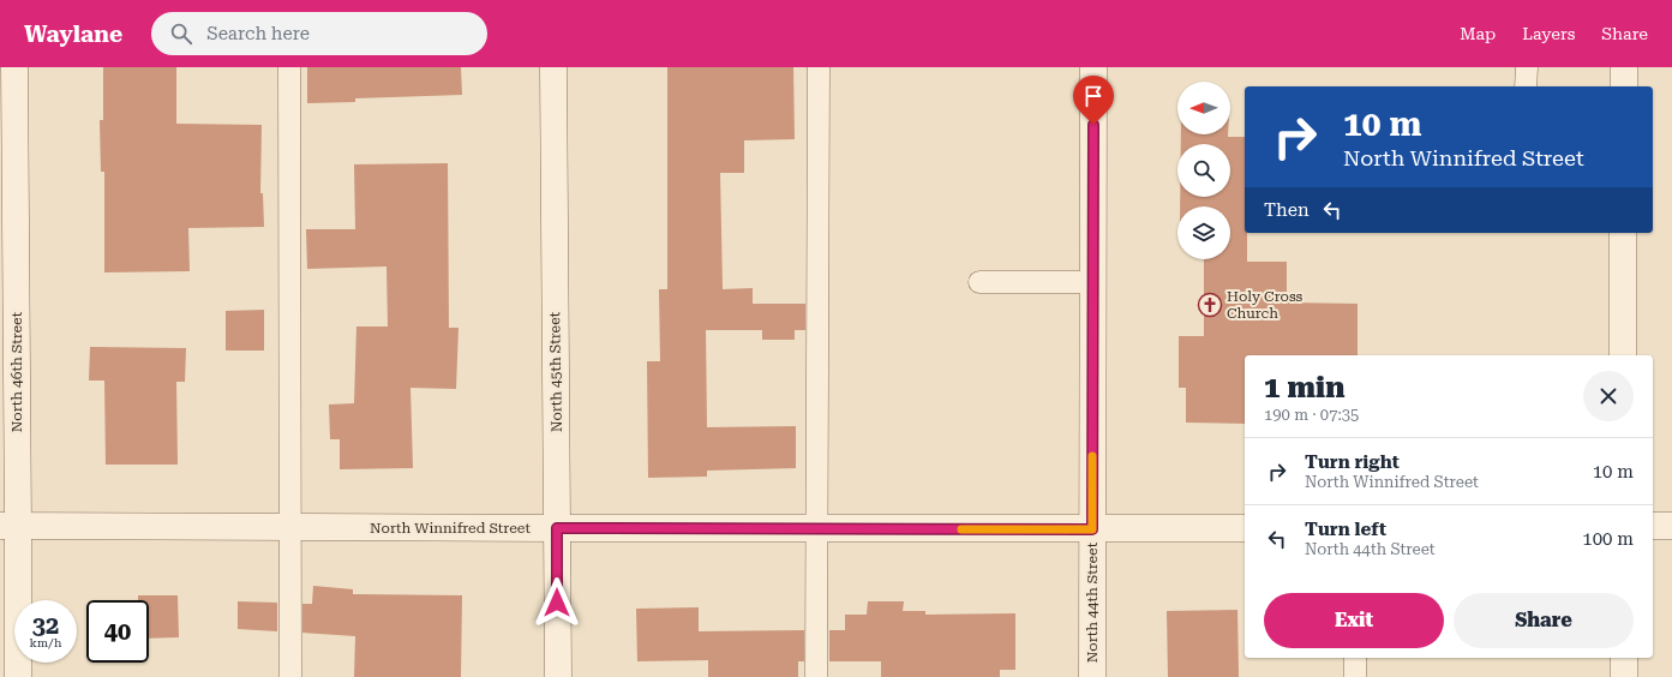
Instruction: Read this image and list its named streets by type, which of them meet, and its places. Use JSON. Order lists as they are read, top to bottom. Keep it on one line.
{"streets":{"street":["North 46th Street","North 45th Street","North Winnifred Street","North 44th Street"]},"crossings":[["North 46th Street","North Winnifred Street"],["North 45th Street","North Winnifred Street"],["North Winnifred Street","North 44th Street"]],"places":{"church":["Holy Cross Church"]},"north":"left","page":{"header":"Waylane","search":"Search here","nav":["Map","Layers","Share"],"turn":["10 m","North Winnifred Street"],"then":"Then","heading":["1 min","190 m · 07:35"],"list":[{"name":"Turn right","note":"North Winnifred Street","value":"10 m"},{"name":"Turn left","note":"North 44th Street","value":"100 m"}],"buttons":["Exit","Share"],"speed":"32 km/h","limit":"40"}}
